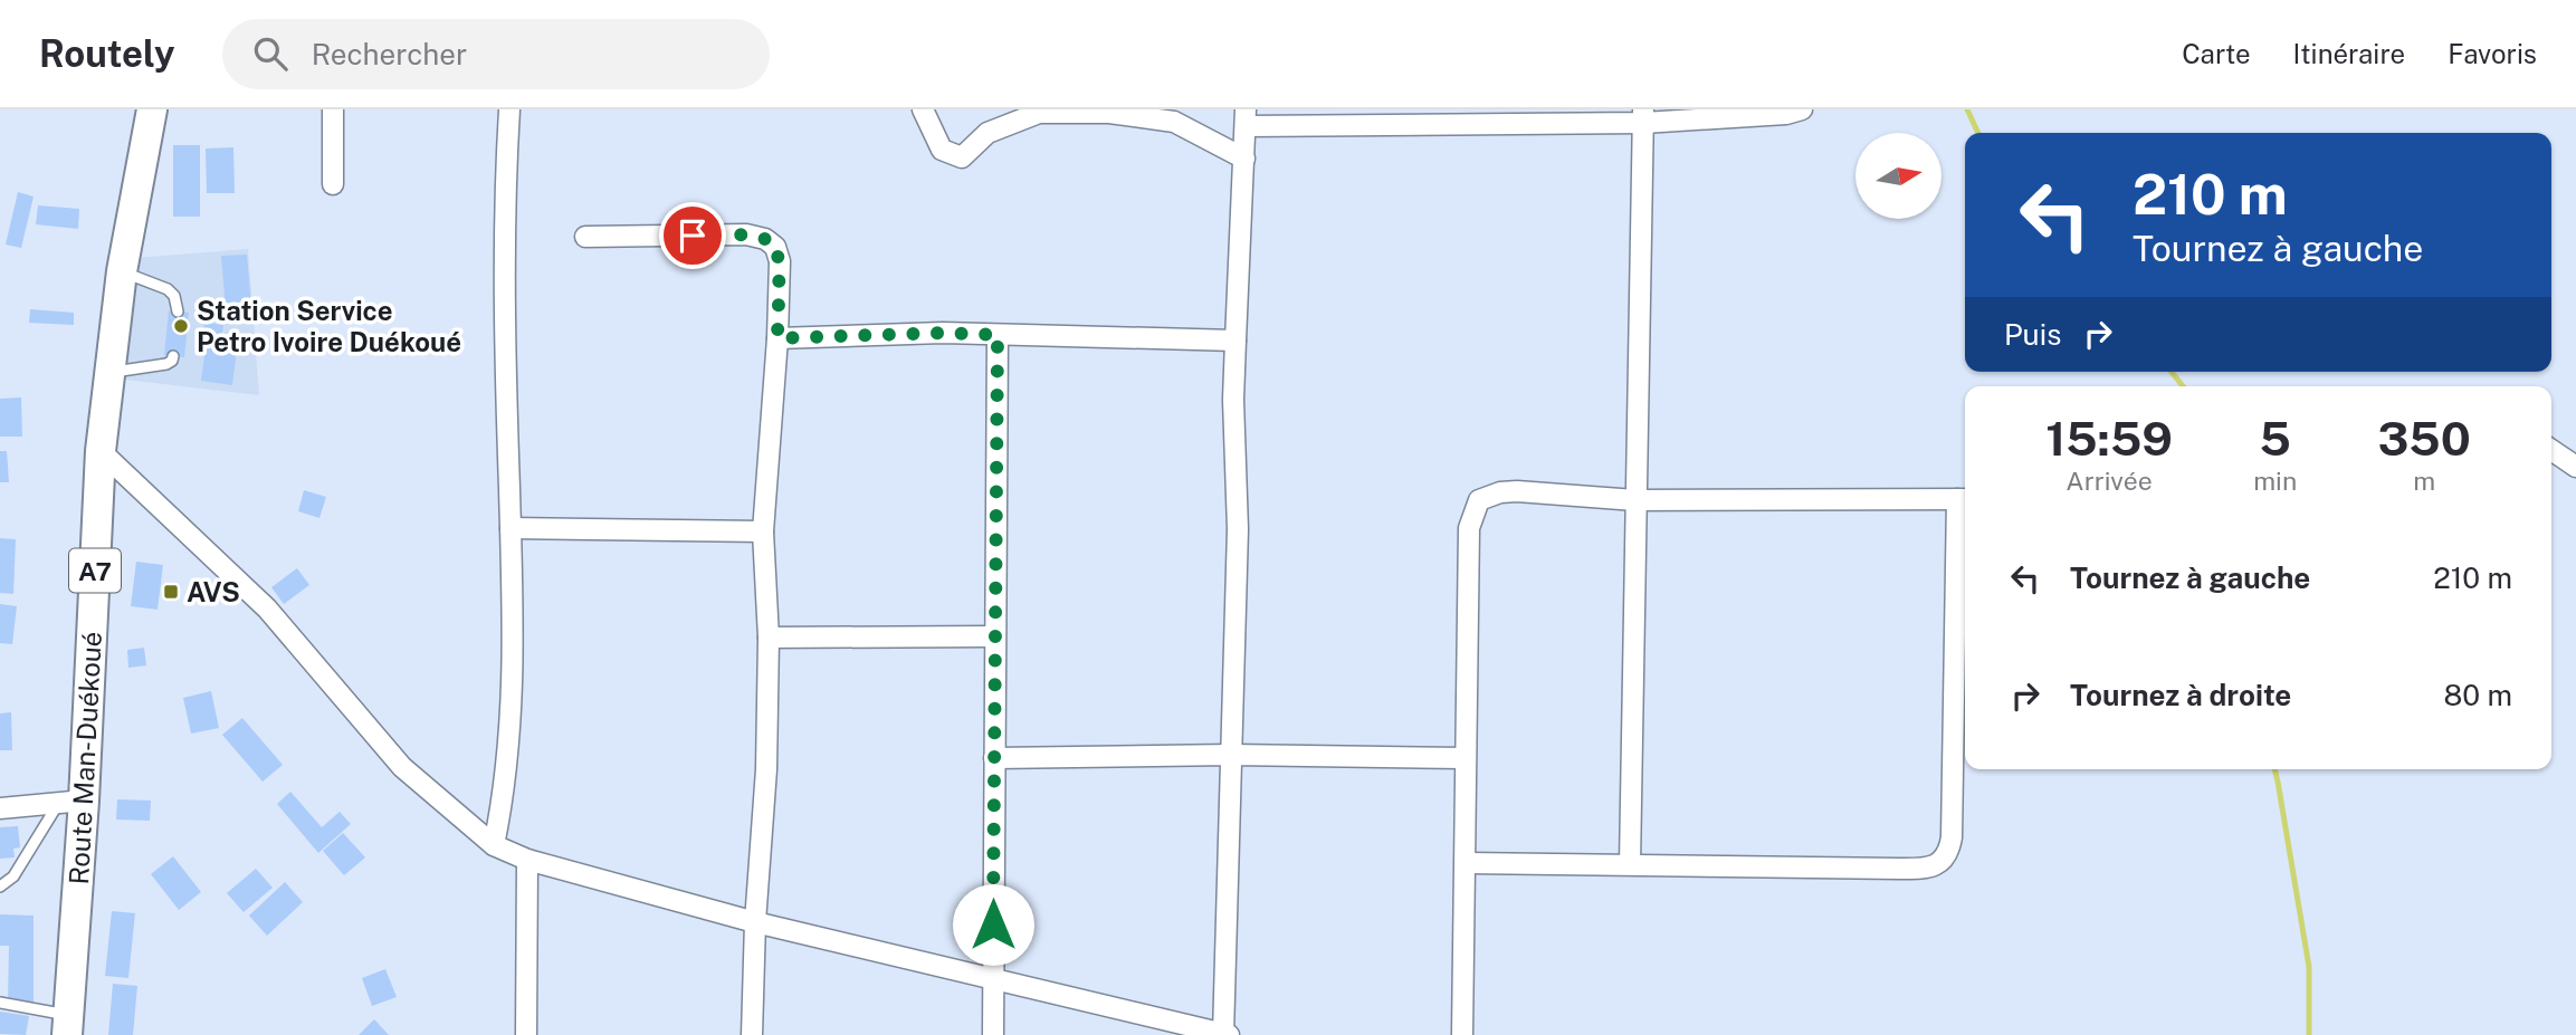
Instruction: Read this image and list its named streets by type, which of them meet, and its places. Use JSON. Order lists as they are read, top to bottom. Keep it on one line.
{"streets":{"main road":["A7","Route Man-Duékoué"]},"places":{"other":["Station Service Petro Ivoire Duékoué"],"transit":["AVS"]},"north":"right","page":{"header":"Routely","search":"Rechercher","nav":["Carte","Itinéraire","Favoris"],"turn":["210 m","Tournez à gauche"],"then":"Puis","eta":["15:59","Arrivée","5","min","350","m"],"list":[{"name":"Tournez à gauche","value":"210 m"},{"name":"Tournez à droite","value":"80 m"}]}}
